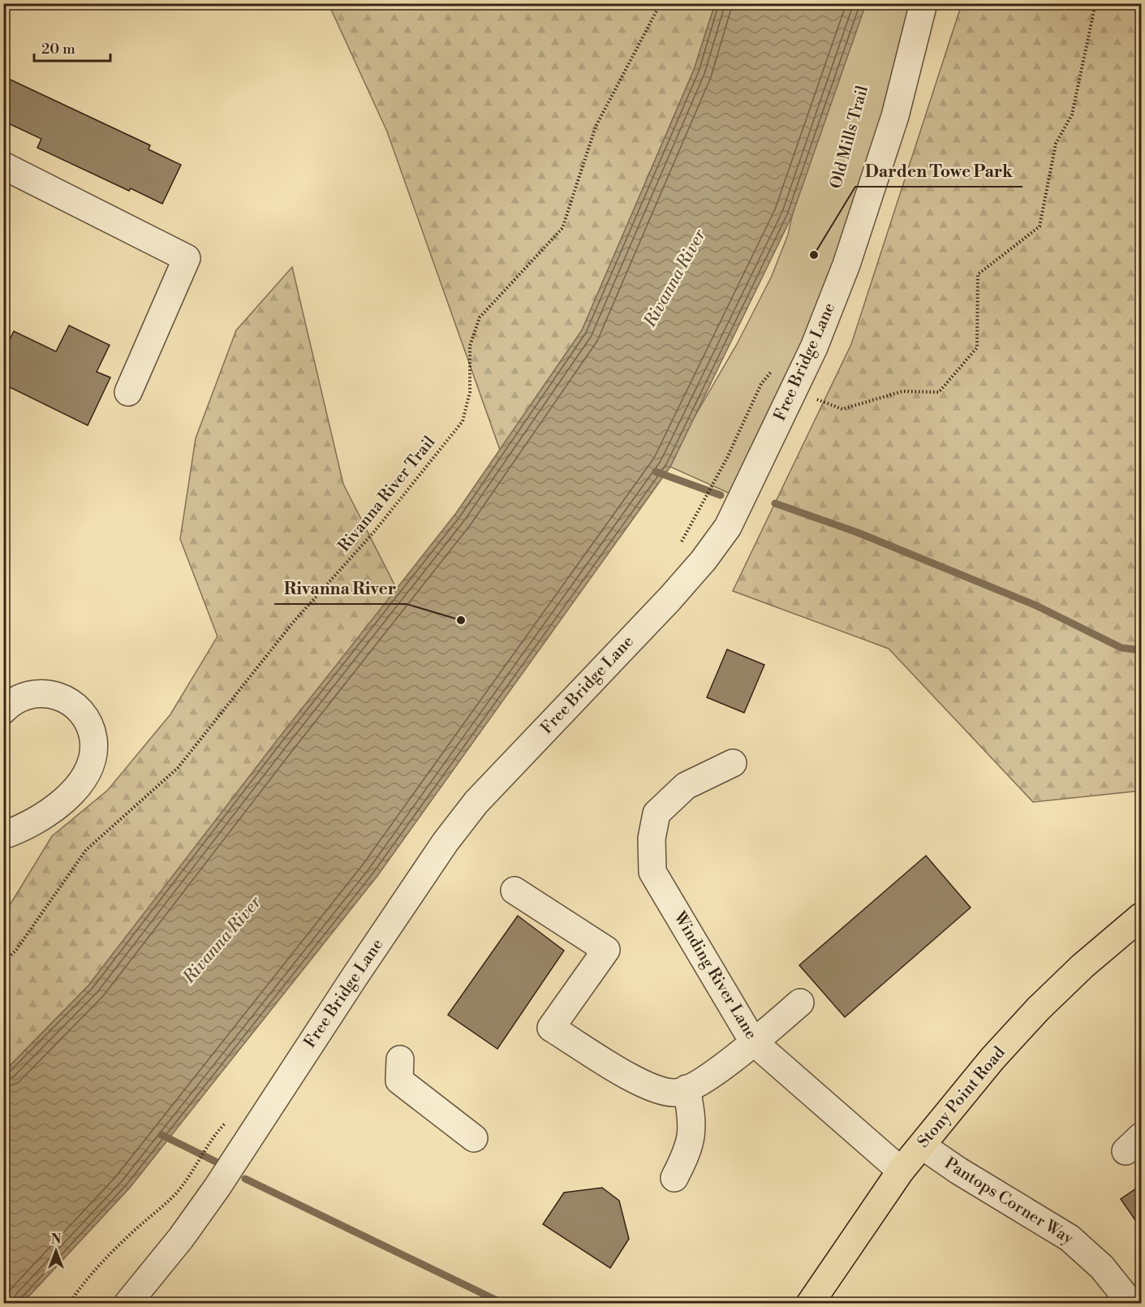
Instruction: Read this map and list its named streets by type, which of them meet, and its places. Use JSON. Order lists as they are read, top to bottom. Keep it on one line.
{"streets":{"main road":["Stony Point Road"],"street":["Free Bridge Lane","Winding River Lane","Pantops Corner Way"],"path":["Rivanna River Trail"]},"crossings":[["Winding River Lane","Stony Point Road"],["Stony Point Road","Pantops Corner Way"]],"water":["Rivanna River"],"places":["Darden Towe Park","Rivanna River"],"scale_bar":"20 m","north":"top"}
